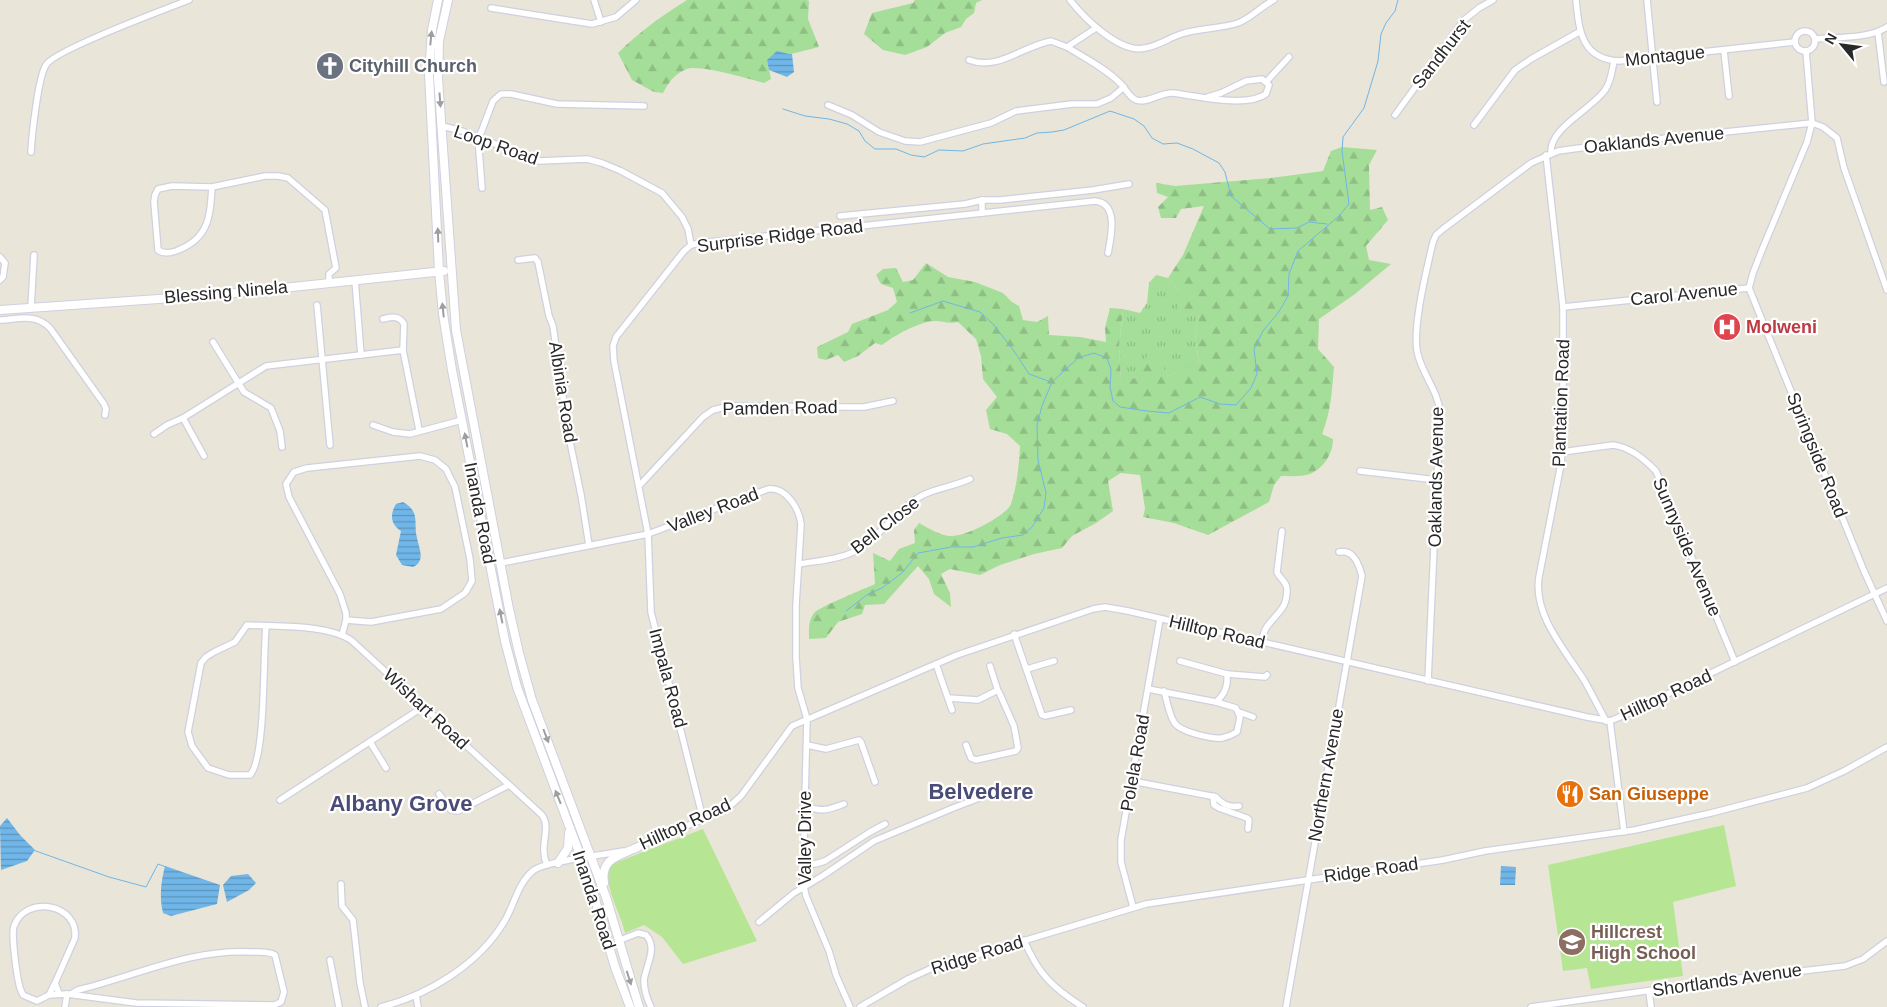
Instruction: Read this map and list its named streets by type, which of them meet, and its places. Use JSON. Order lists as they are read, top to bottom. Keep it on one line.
{"streets":{"main road":["Blessing Ninela","Inanda Road"],"street":["Sandhurst","Montague","Oaklands Avenue","Loop Road","Surprise Ridge Road","Carol Avenue","Albinia Road","Plantation Road","Pamden Road","Springside Road","Valley Road","Bell Close","Sunnyside Avenue","Hilltop Road","Impala Road","Wishart Road","Polela Road","Northern Avenue","Valley Drive","Ridge Road","Shortlands Avenue"]},"crossings":[["Montague","Carol Avenue"],["Oaklands Avenue","Carol Avenue"],["Oaklands Avenue","Plantation Road"],["Oaklands Avenue","Hilltop Road"],["Loop Road","Surprise Ridge Road"],["Loop Road","Inanda Road"],["Surprise Ridge Road","Pamden Road"],["Surprise Ridge Road","Valley Road"],["Surprise Ridge Road","Impala Road"],["Blessing Ninela","Inanda Road"],["Carol Avenue","Plantation Road"],["Carol Avenue","Springside Road"],["Albinia Road","Valley Road"],["Plantation Road","Sunnyside Avenue"],["Plantation Road","Hilltop Road"],["Plantation Road","Ridge Road"],["Springside Road","Hilltop Road"],["Valley Road","Inanda Road"],["Valley Road","Bell Close"],["Valley Road","Hilltop Road"],["Valley Road","Impala Road"],["Valley Road","Valley Drive"],["Inanda Road","Hilltop Road"],["Sunnyside Avenue","Hilltop Road"],["Hilltop Road","Impala Road"],["Hilltop Road","Wishart Road"],["Hilltop Road","Polela Road"],["Hilltop Road","Northern Avenue"],["Hilltop Road","Valley Drive"],["Polela Road","Ridge Road"],["Northern Avenue","Ridge Road"]],"districts":["Belvedere","Albany Grove"],"places":{"church":["Cityhill Church"],"hospital":["Molweni"],"restaurant":["San Giuseppe"],"school or university":["Hillcrest High School"]},"north":"top left"}
